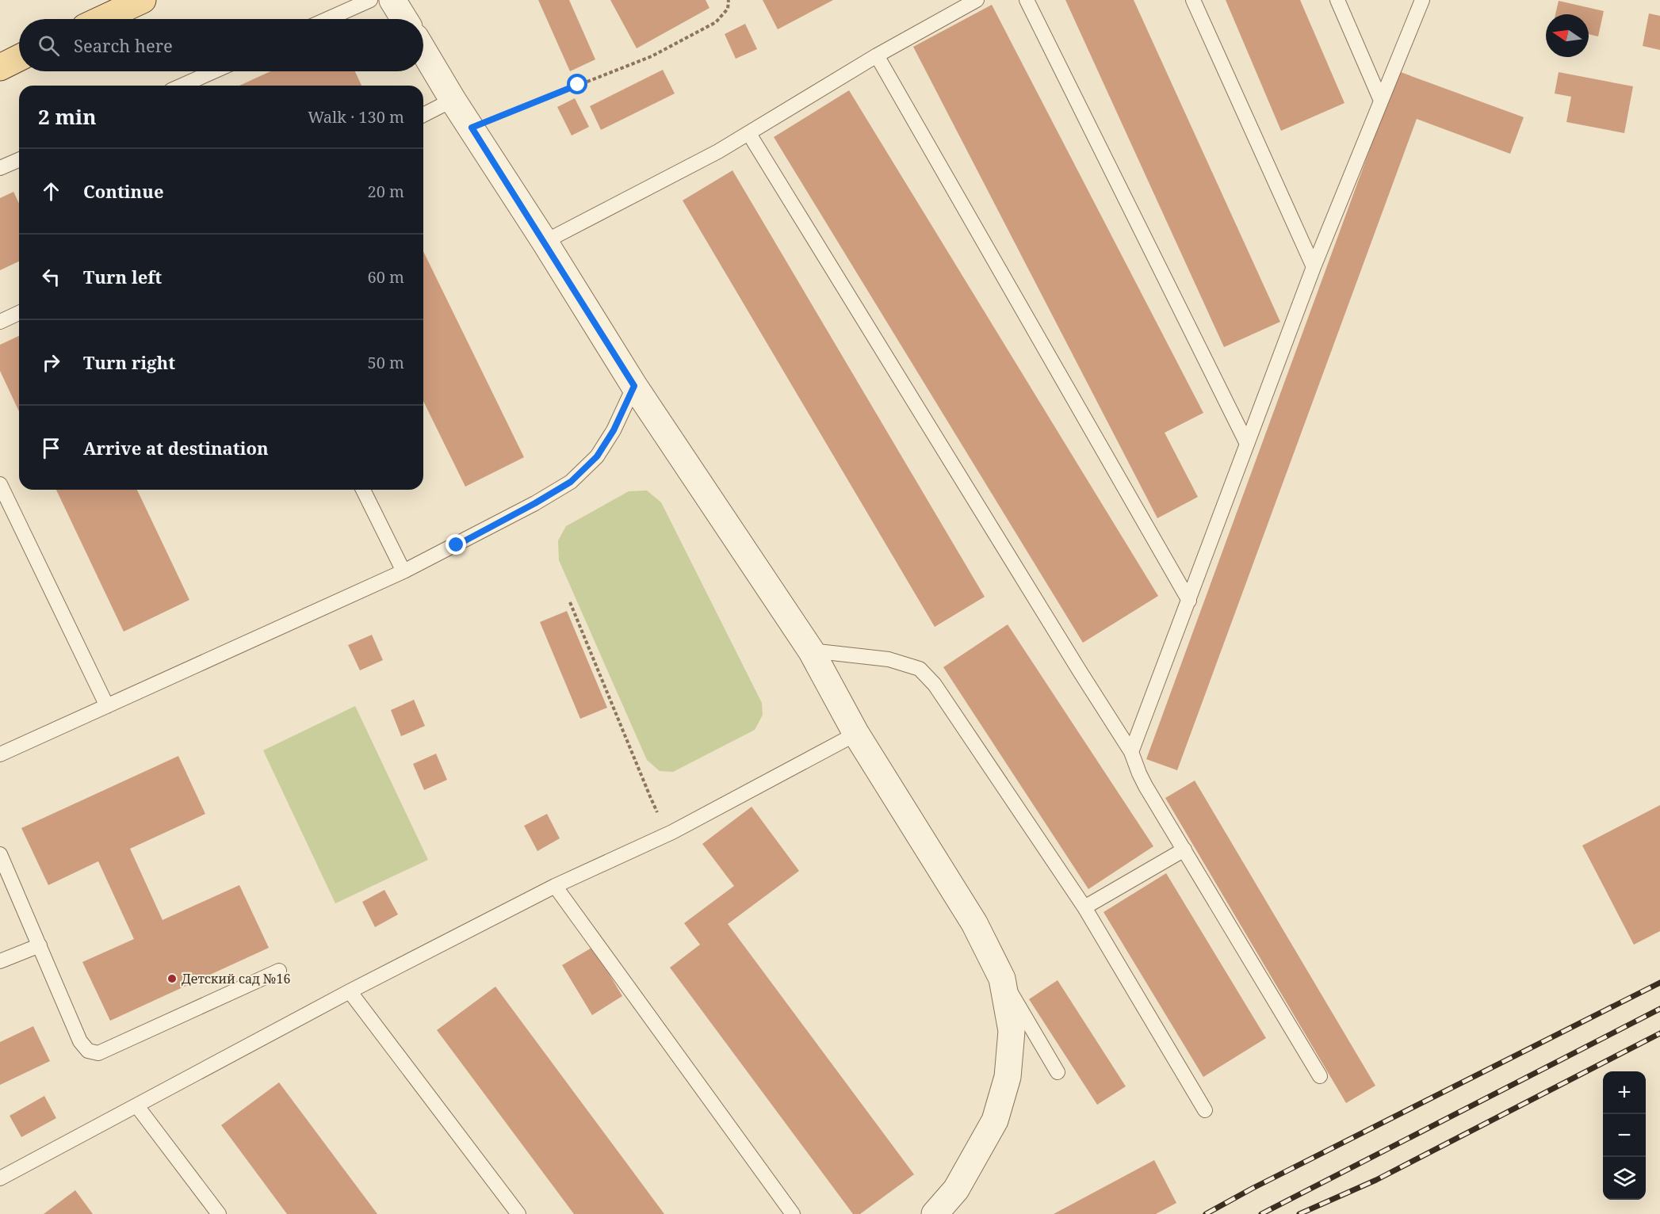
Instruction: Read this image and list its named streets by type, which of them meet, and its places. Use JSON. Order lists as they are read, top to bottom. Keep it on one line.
{"places":["Детский сад №16"],"north":"left","page":{"search":"Search here","heading":["2 min","Walk · 130 m"],"list":[["Continue","20 m"],["Turn left","60 m"],["Turn right","50 m"],"Arrive at destination"],"map_buttons":["+","−"]}}
